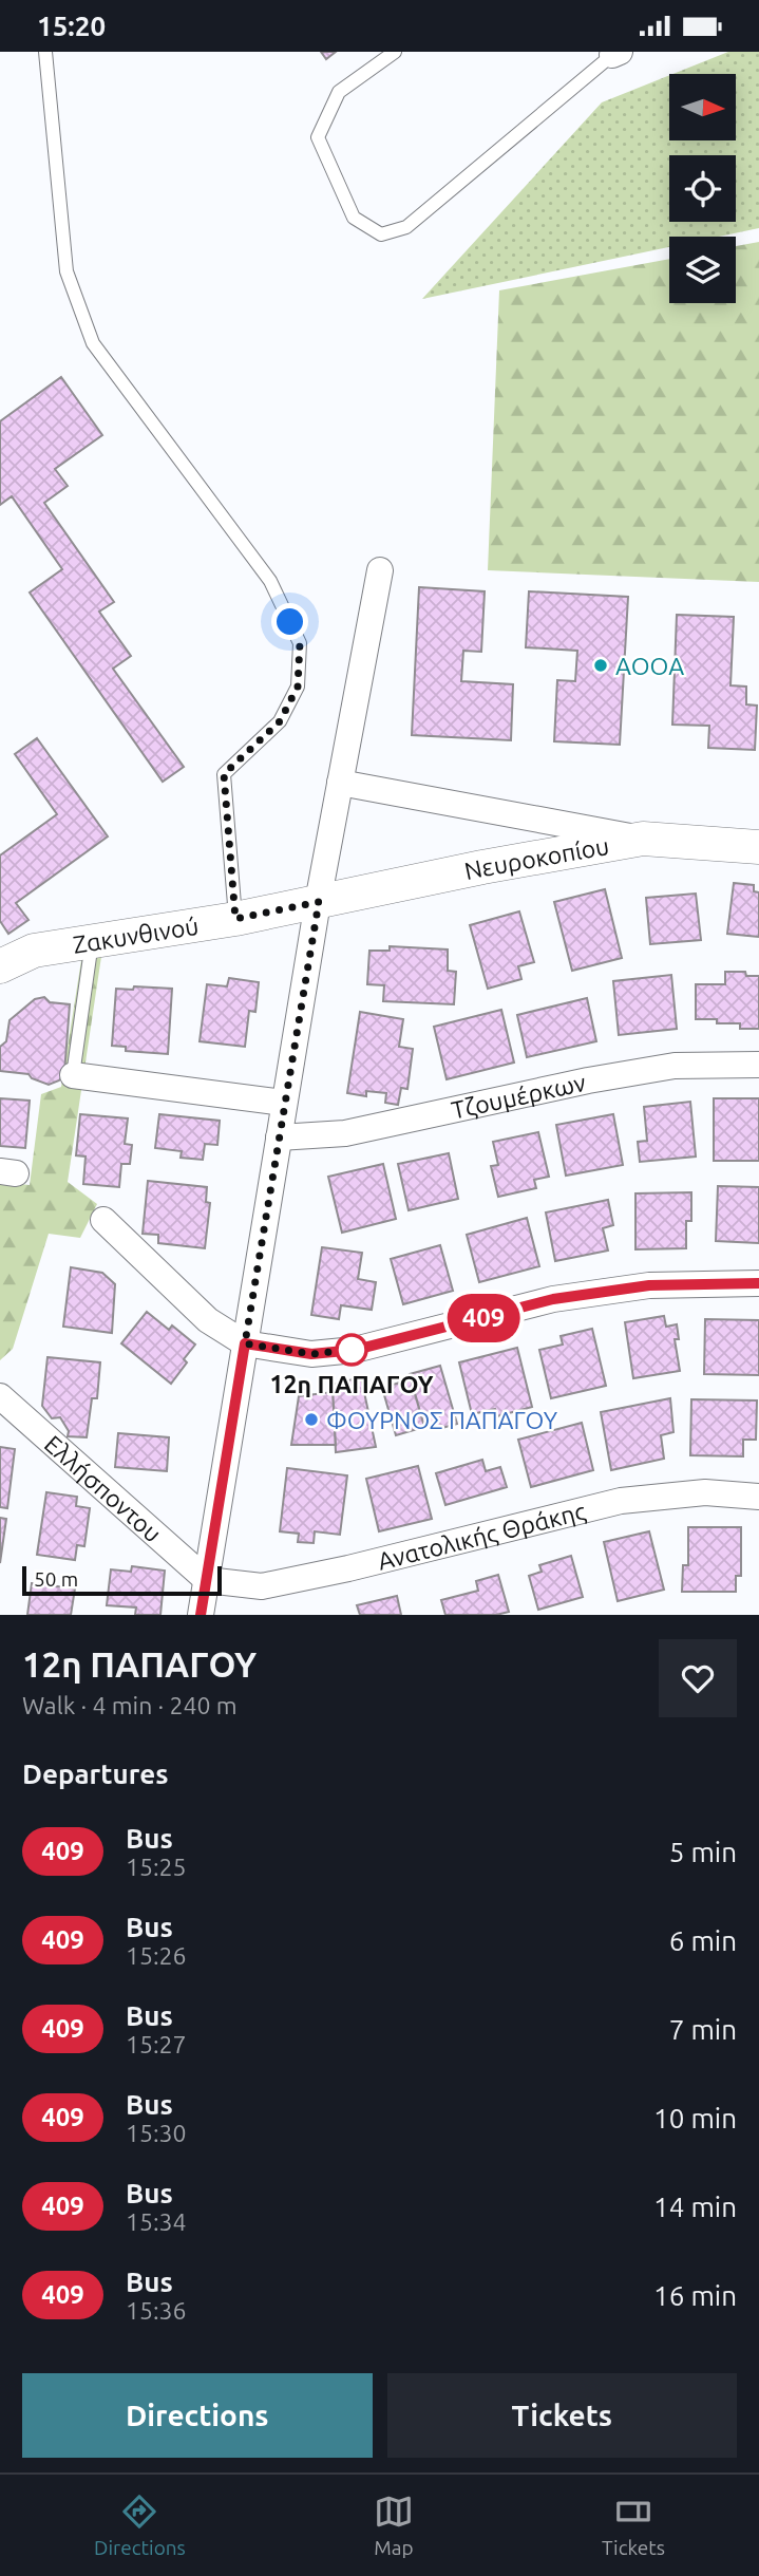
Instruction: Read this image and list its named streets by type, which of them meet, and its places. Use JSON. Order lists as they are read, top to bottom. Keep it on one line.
{"streets":{"street":["Νευροκοπίου","Ζακυνθινού","Τζουμέρκων","Ελλήσποντου","Ανατολικής Θράκης"]},"crossings":[["Νευροκοπίου","Ζακυνθινού"],["Ελλήσποντου","Ανατολικής Θράκης"]],"places":["AOOA","12η ΠΑΠΑΓΟΥ","ΦΟΥΡΝΟΣ ΠΑΠΑΓΟΥ"],"lines":["bus line 409"],"scale_bar":"50 m","north":"right","page":{"status":"15:20","on_map":"409","scale":"50 m","heading":[["12η ΠΑΠΑΓΟΥ","Walk · 4 min · 240 m"],"Departures"],"list":[{"mark":"409","name":"Bus","note":"15:25","value":"5 min"},{"mark":"409","name":"Bus","note":"15:26","value":"6 min"},{"mark":"409","name":"Bus","note":"15:27","value":"7 min"},{"mark":"409","name":"Bus","note":"15:30","value":"10 min"},{"mark":"409","name":"Bus","note":"15:34","value":"14 min"},{"mark":"409","name":"Bus","note":"15:36","value":"16 min"}],"buttons":["Directions","Tickets"],"tabs":["Directions","Map","Tickets"]}}
